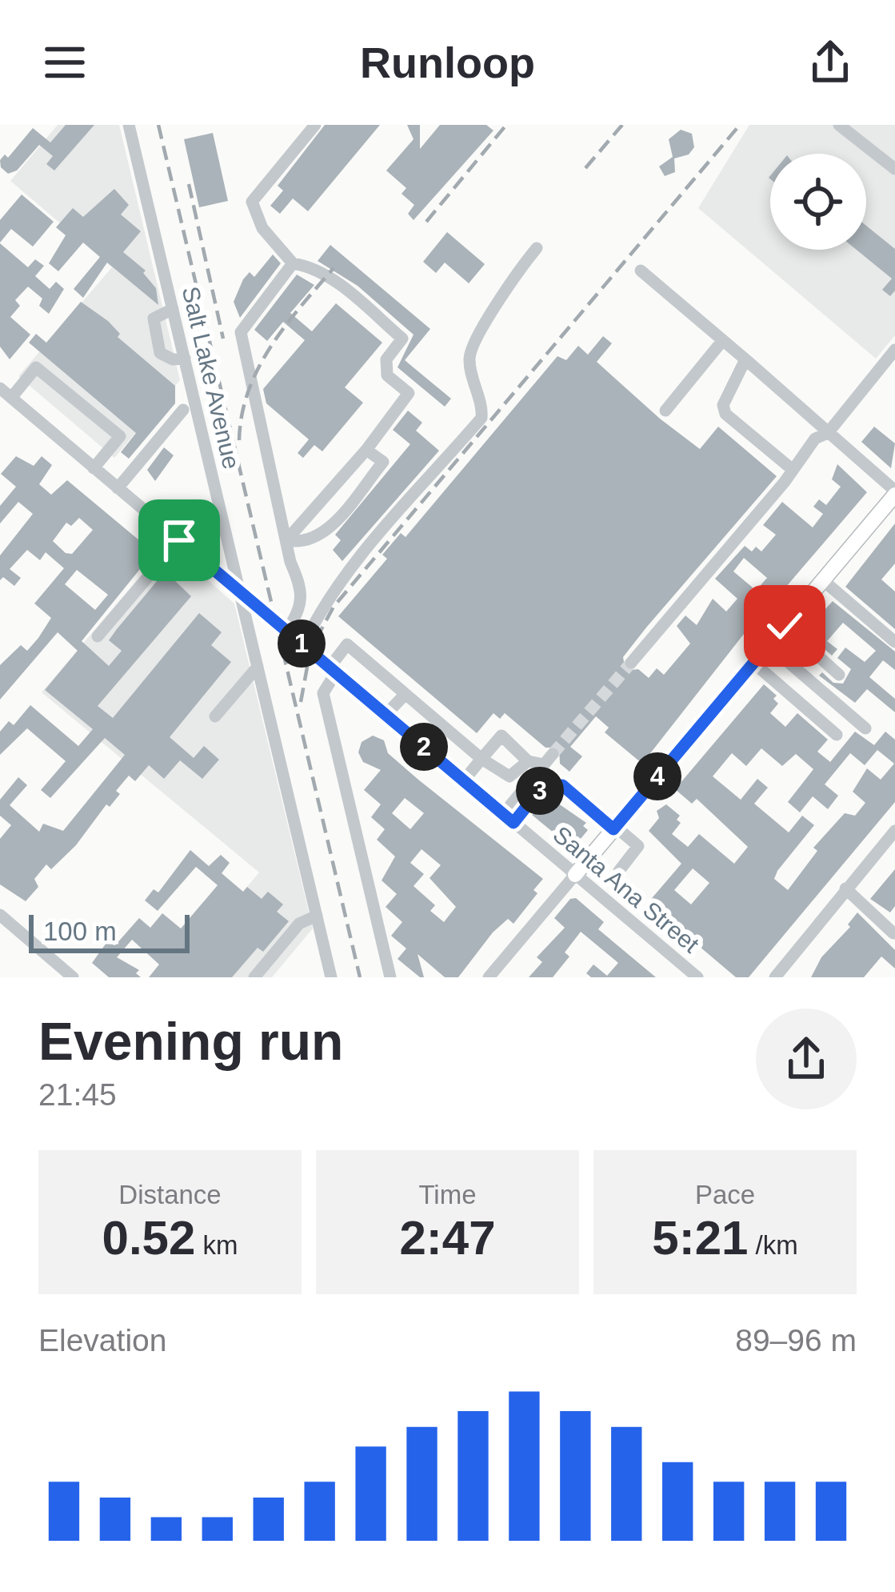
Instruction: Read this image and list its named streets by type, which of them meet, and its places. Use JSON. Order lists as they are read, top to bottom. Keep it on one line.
{"streets":{"street":["Salt Lake Avenue","Santa Ana Street"]},"crossings":[["Salt Lake Avenue","Santa Ana Street"]],"scale_bar":"100 m","page":{"header":"Runloop","pins":["1","2","4","3"],"scale":"100 m","heading":["Evening run","21:45"],"stats":[["Distance","0.52 km"],["Time","2:47"],["Pace","5:21 /km"]],"chart":["Elevation","89–96 m"]}}
